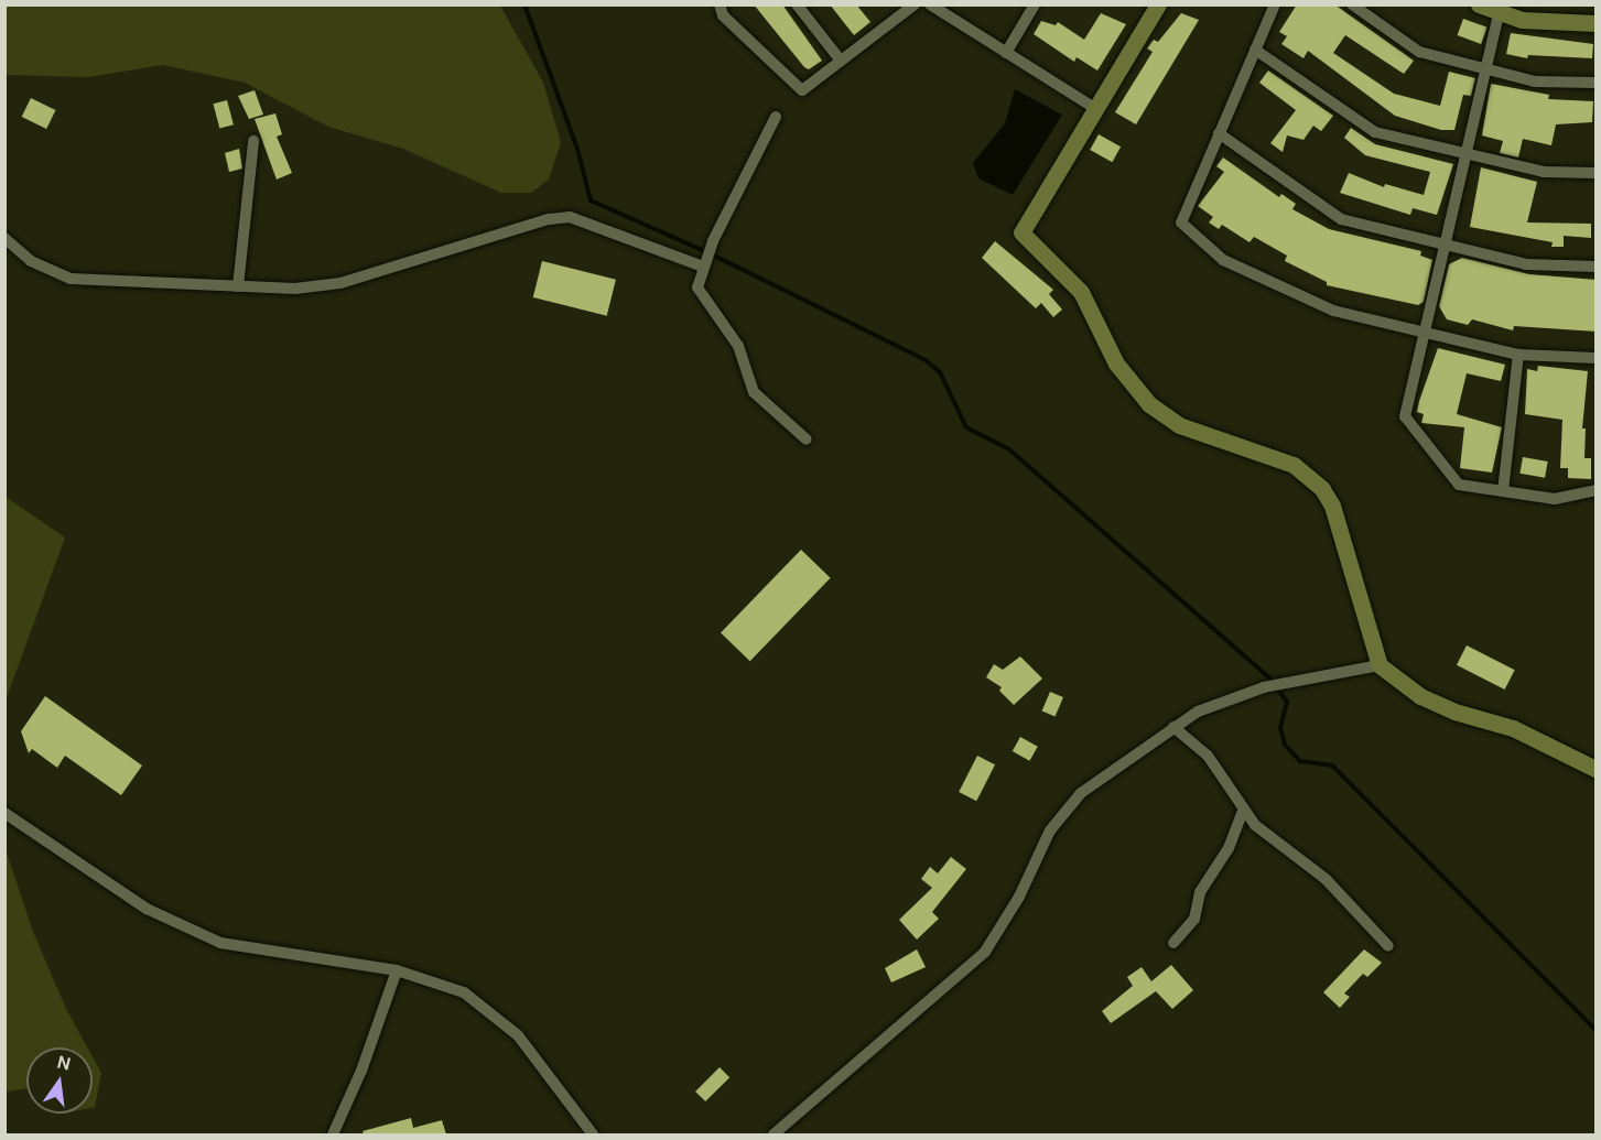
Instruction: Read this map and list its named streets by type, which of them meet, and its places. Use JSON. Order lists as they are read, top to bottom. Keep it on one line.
{"north":"top"}
